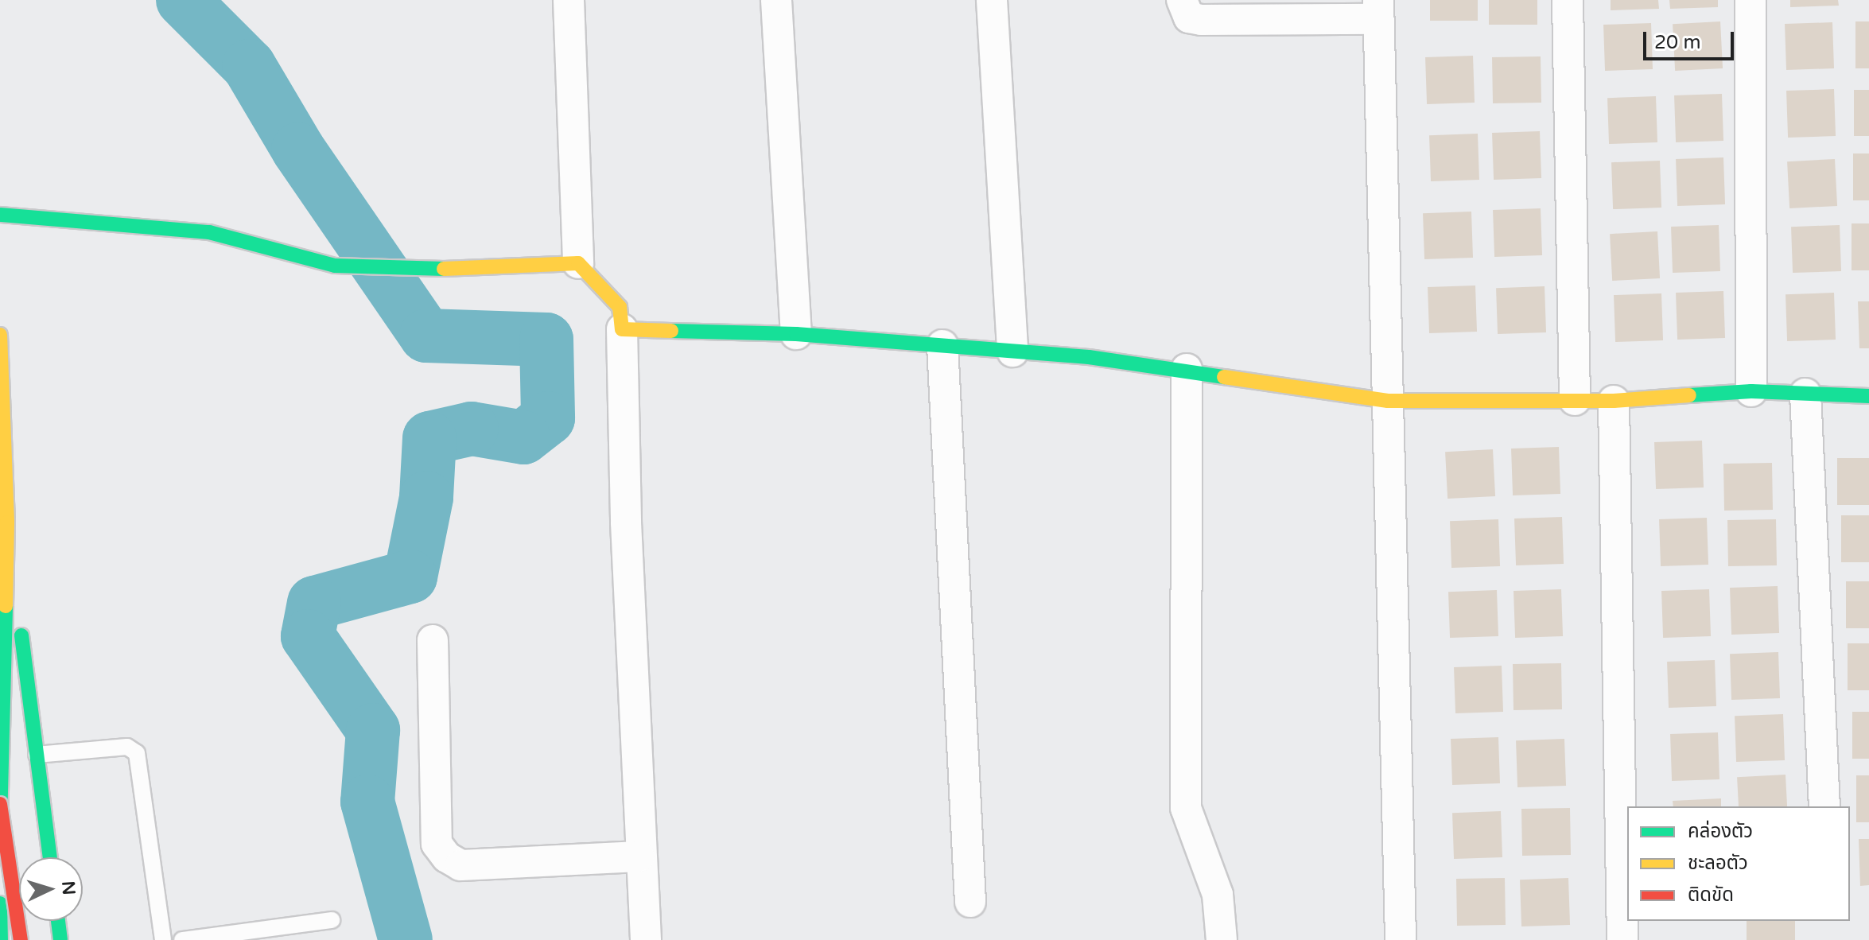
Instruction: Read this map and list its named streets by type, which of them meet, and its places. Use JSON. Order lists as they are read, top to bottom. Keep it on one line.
{"legend":["คล่องตัว","ชะลอตัว","ติดขัด"],"scale_bar":"20 m","north":"right"}
